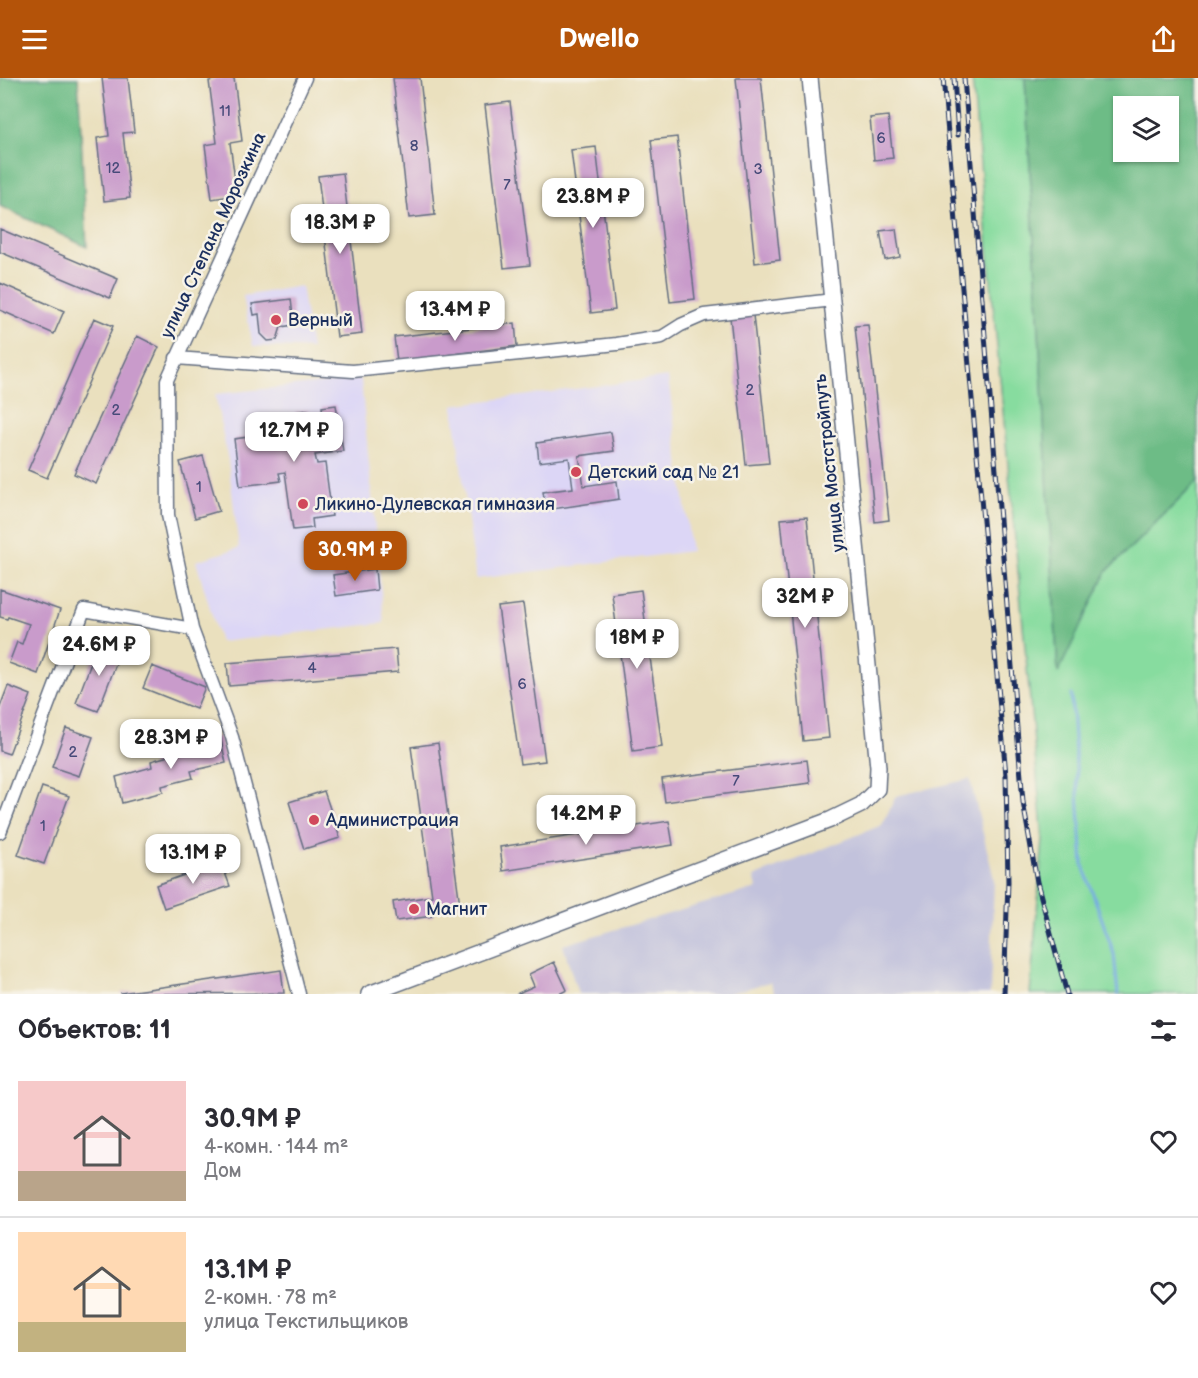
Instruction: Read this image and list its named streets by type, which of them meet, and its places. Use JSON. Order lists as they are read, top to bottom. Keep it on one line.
{"streets":{"street":["улица Степана Морозкина","улица Мостстройпуть"]},"crossings":[["улица Степана Морозкина","улица Мостстройпуть"]],"places":["Верный","Детский сад № 21","Ликино-Дулевская гимназия","Администрация","Магнит"],"house_numbers":["11","6","8","12","3","7","2","2","1","4","6","2","7","1"],"page":{"header":"Dwello","price":["23.8M ₽","18.3M ₽","13.4M ₽","12.7M ₽","30.9M ₽","32M ₽","18M ₽","24.6M ₽","28.3M ₽","14.2M ₽","13.1M ₽"],"heading":"Объектов: 11","list":[{"name":"30.9M ₽","note":"4-комн. · 144 m² · Дом"},{"name":"13.1M ₽","note":"2-комн. · 78 m² · улица Текстильщиков"}]}}
